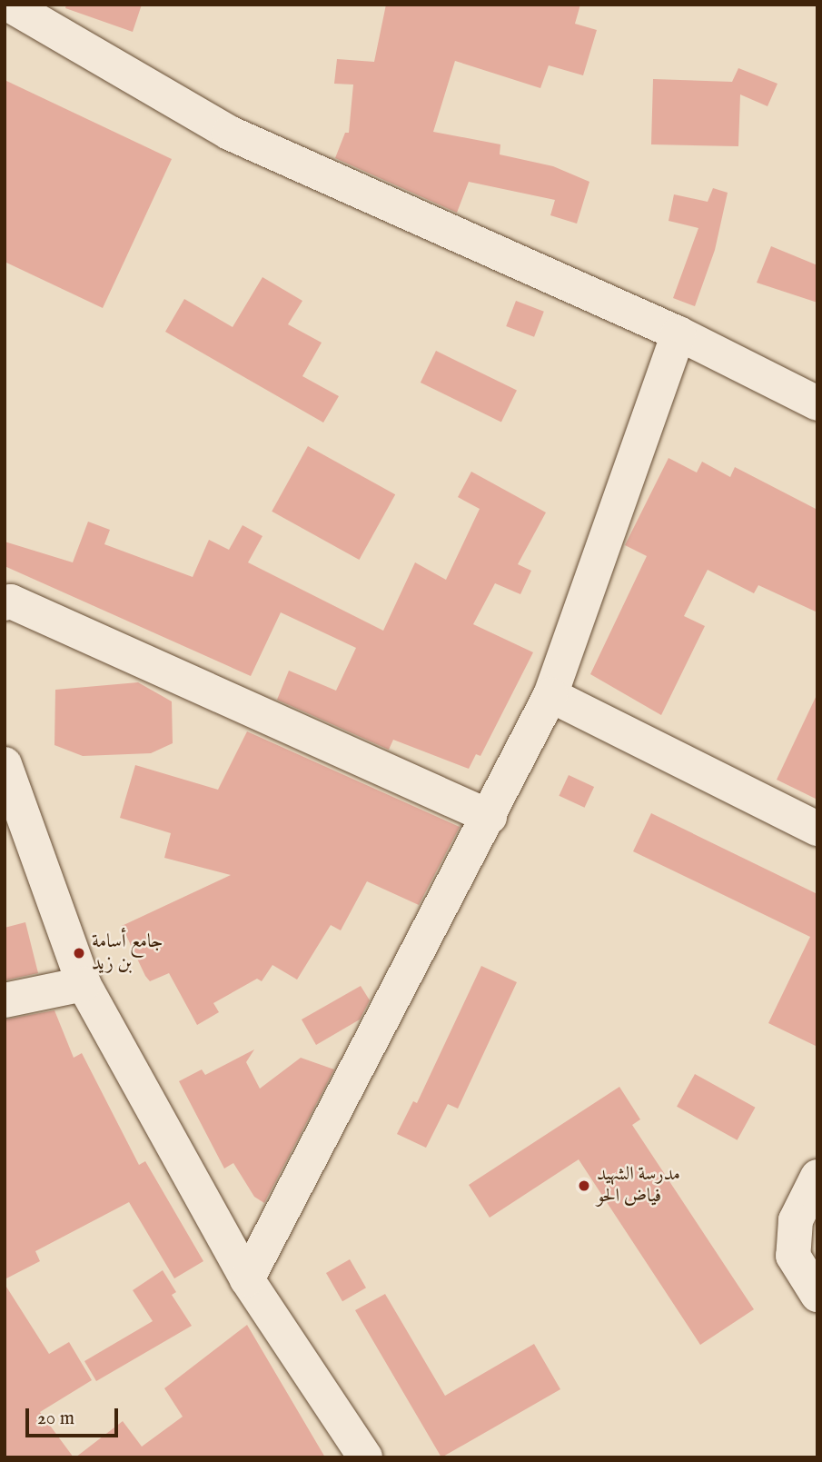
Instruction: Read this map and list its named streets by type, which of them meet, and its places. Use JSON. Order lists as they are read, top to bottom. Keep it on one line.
{"places":["جامع أسامة بن زيد","مدرسة الشهيد فياض الحو"],"scale_bar":"20 m"}
